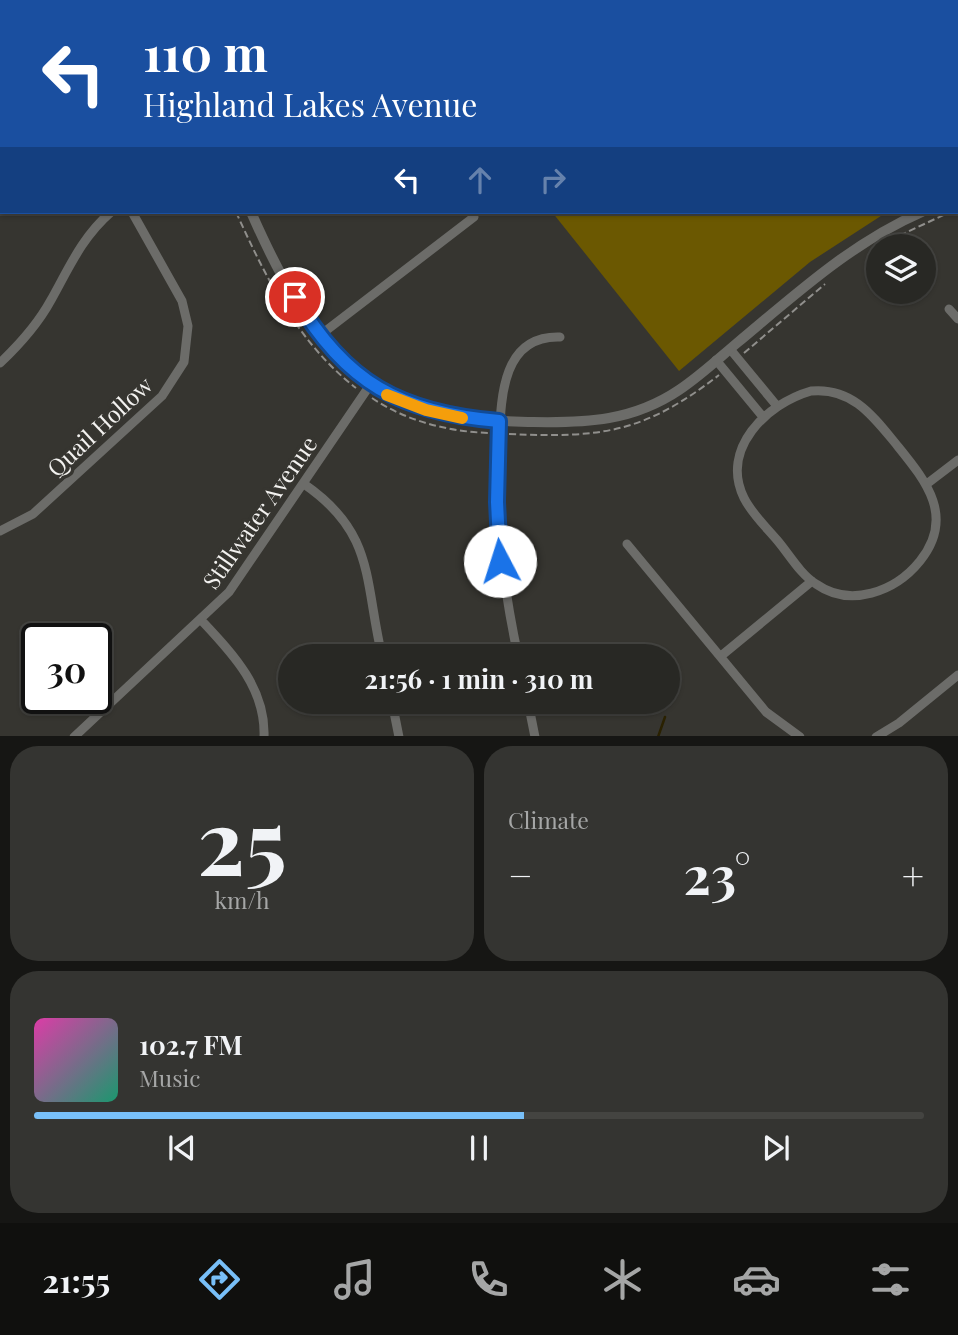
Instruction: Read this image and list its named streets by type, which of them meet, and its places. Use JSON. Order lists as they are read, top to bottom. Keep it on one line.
{"streets":{"street":["Quail Hollow","Stillwater Avenue"]},"page":{"turn":["110 m","Highland Lakes Avenue"],"limit":"30","trip":"21:56 · 1 min · 310 m","tile":[["25","km/h"],"Climate"],"heat":["−","23°","+"],"song":["102.7 FM","Music"],"tabs":"21:55"}}
